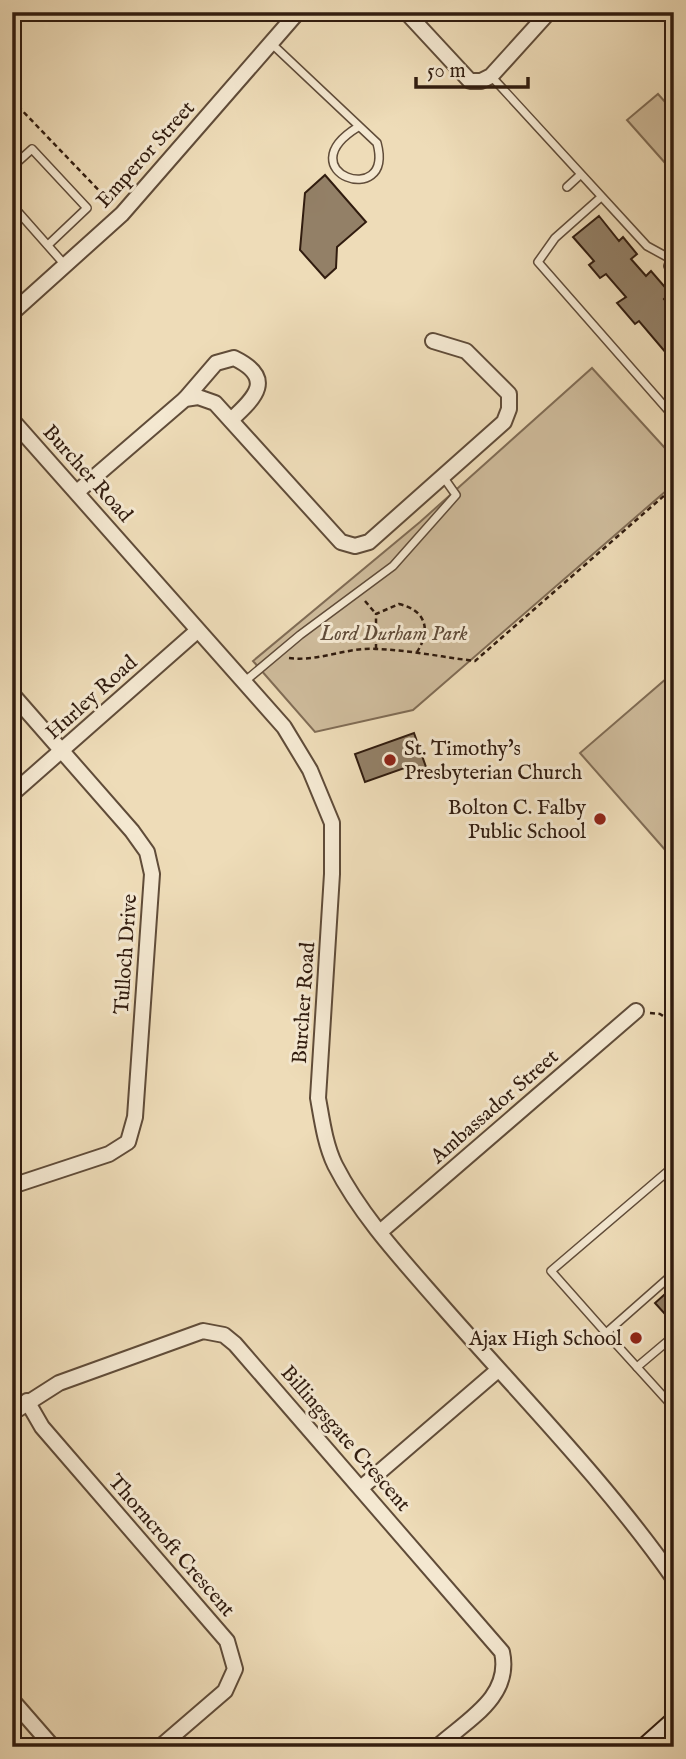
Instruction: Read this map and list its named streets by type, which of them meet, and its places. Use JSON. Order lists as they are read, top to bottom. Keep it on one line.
{"streets":{"street":["Emperor Street","Burcher Road","Hurley Road","Tulloch Drive","Ambassador Street","Billingsgate Crescent","Thorncroft Crescent"]},"crossings":[["Burcher Road","Hurley Road"],["Burcher Road","Ambassador Street"],["Hurley Road","Tulloch Drive"],["Billingsgate Crescent","Thorncroft Crescent"]],"parks":["Lord Durham Park"],"places":["St. Timothy's Presbyterian Church","Bolton C. Falby Public School","Ajax High School"],"scale_bar":"50 m"}
